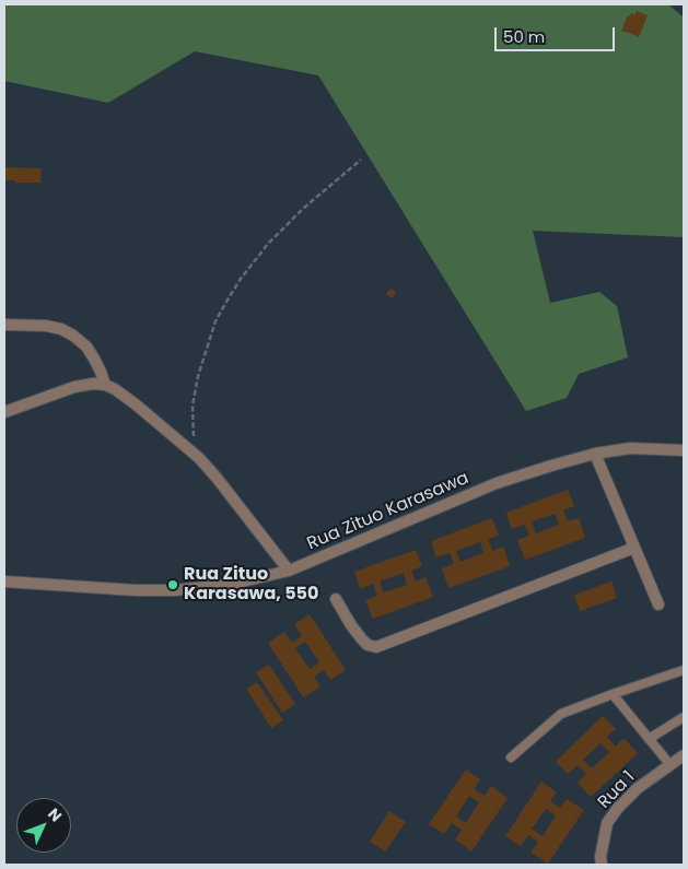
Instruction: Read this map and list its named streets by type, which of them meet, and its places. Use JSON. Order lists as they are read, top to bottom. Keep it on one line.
{"streets":{"street":["Rua Zituo Karasawa","Rua 1"]},"places":["Rua Zituo Karasawa, 550"],"scale_bar":"50 m","north":"top right"}
